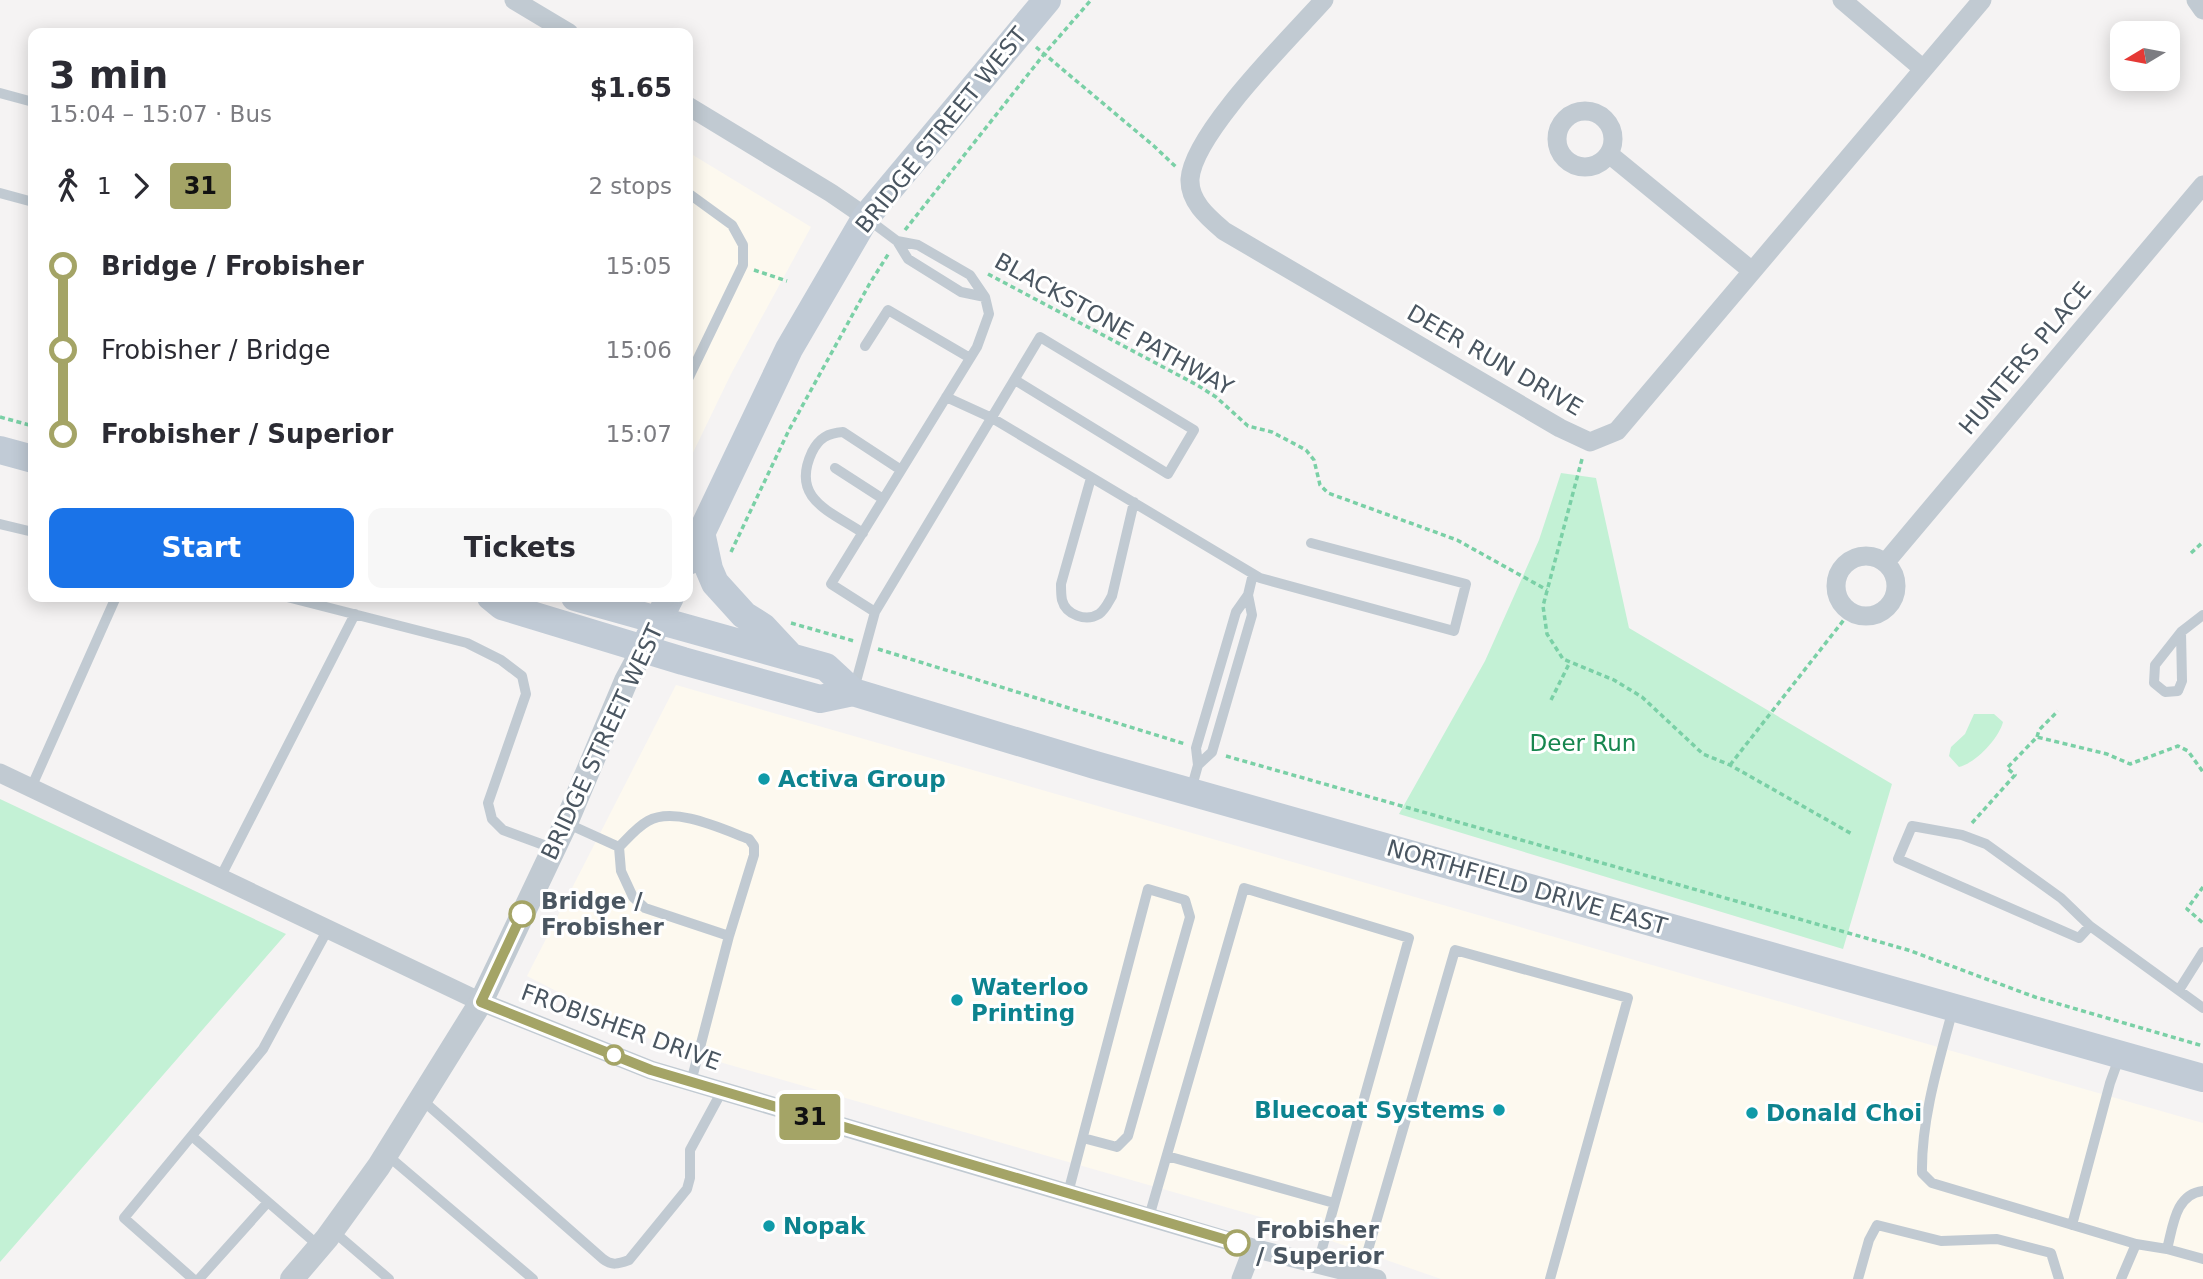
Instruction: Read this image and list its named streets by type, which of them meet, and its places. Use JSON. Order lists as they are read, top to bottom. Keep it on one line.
{"streets":{"main road":["BRIDGE STREET WEST","NORTHFIELD DRIVE EAST"],"street":["HUNTERS PLACE","DEER RUN DRIVE","FROBISHER DRIVE"],"path":["BLACKSTONE PATHWAY"]},"crossings":[["BRIDGE STREET WEST","NORTHFIELD DRIVE EAST"],["BRIDGE STREET WEST","FROBISHER DRIVE"]],"parks":["Deer Run"],"places":["Activa Group","Bridge / Frobisher","Waterloo Printing","Bluecoat Systems","Donald Choi","Nopak","Frobisher / Superior"],"lines":["bus line 31"],"north":"left","page":{"on_map":"31","heading":["3 min","15:04 – 15:07 · Bus","$1.65"],"legs":["1","31","2 stops"],"list":[{"name":"Bridge / Frobisher","value":"15:05"},{"name":"Frobisher / Bridge","value":"15:06"},{"name":"Frobisher / Superior","value":"15:07"}],"buttons":["Start","Tickets"]}}
